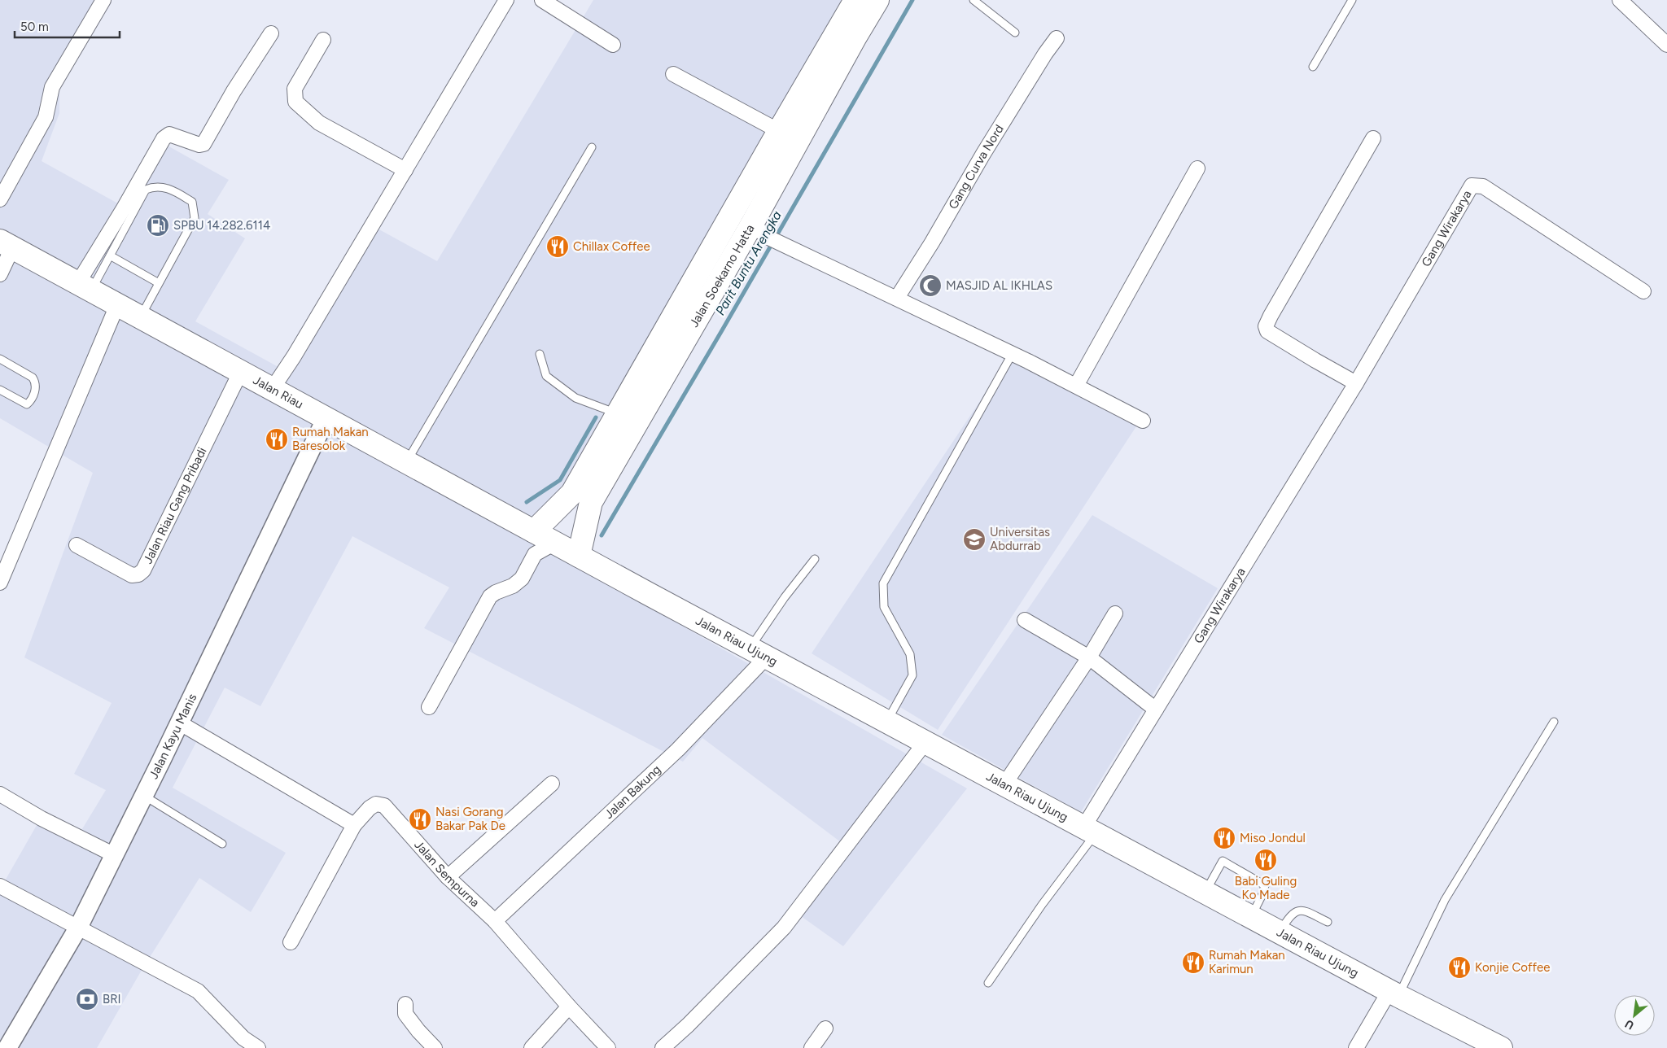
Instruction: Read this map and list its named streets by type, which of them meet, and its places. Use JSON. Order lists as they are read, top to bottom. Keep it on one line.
{"streets":{"main road":["Jalan Soekarno Hatta","Jalan Riau","Jalan Riau Ujung"],"street":["Gang Curva Nord","Gang Wirakarya","Jalan Riau Gang Pribadi","Jalan Kayu Manis","Jalan Bakung","Jalan Sempurna"]},"crossings":[["Gang Wirakarya","Jalan Riau Ujung"],["Jalan Soekarno Hatta","Jalan Riau"],["Jalan Soekarno Hatta","Jalan Riau Ujung"],["Jalan Riau","Jalan Riau Gang Pribadi"],["Jalan Riau","Jalan Riau Ujung"],["Jalan Riau","Jalan Kayu Manis"],["Jalan Riau Ujung","Jalan Bakung"],["Jalan Bakung","Jalan Sempurna"]],"water":["Parit Buntu Arengka"],"places":{"fuel station":["SPBU 14.282.6114"],"restaurant":["Chillax Coffee","Rumah Makan Baresolok","Nasi Gorang Bakar Pak De","Miso Jondul","Babi Guling Ko Made","Rumah Makan Karimun","Konjie Coffee"],"mosque":["MASJID AL IKHLAS"],"school or university":["Universitas Abdurrab"],"bank":["BRI"]},"scale_bar":"50 m","north":"bottom left"}
